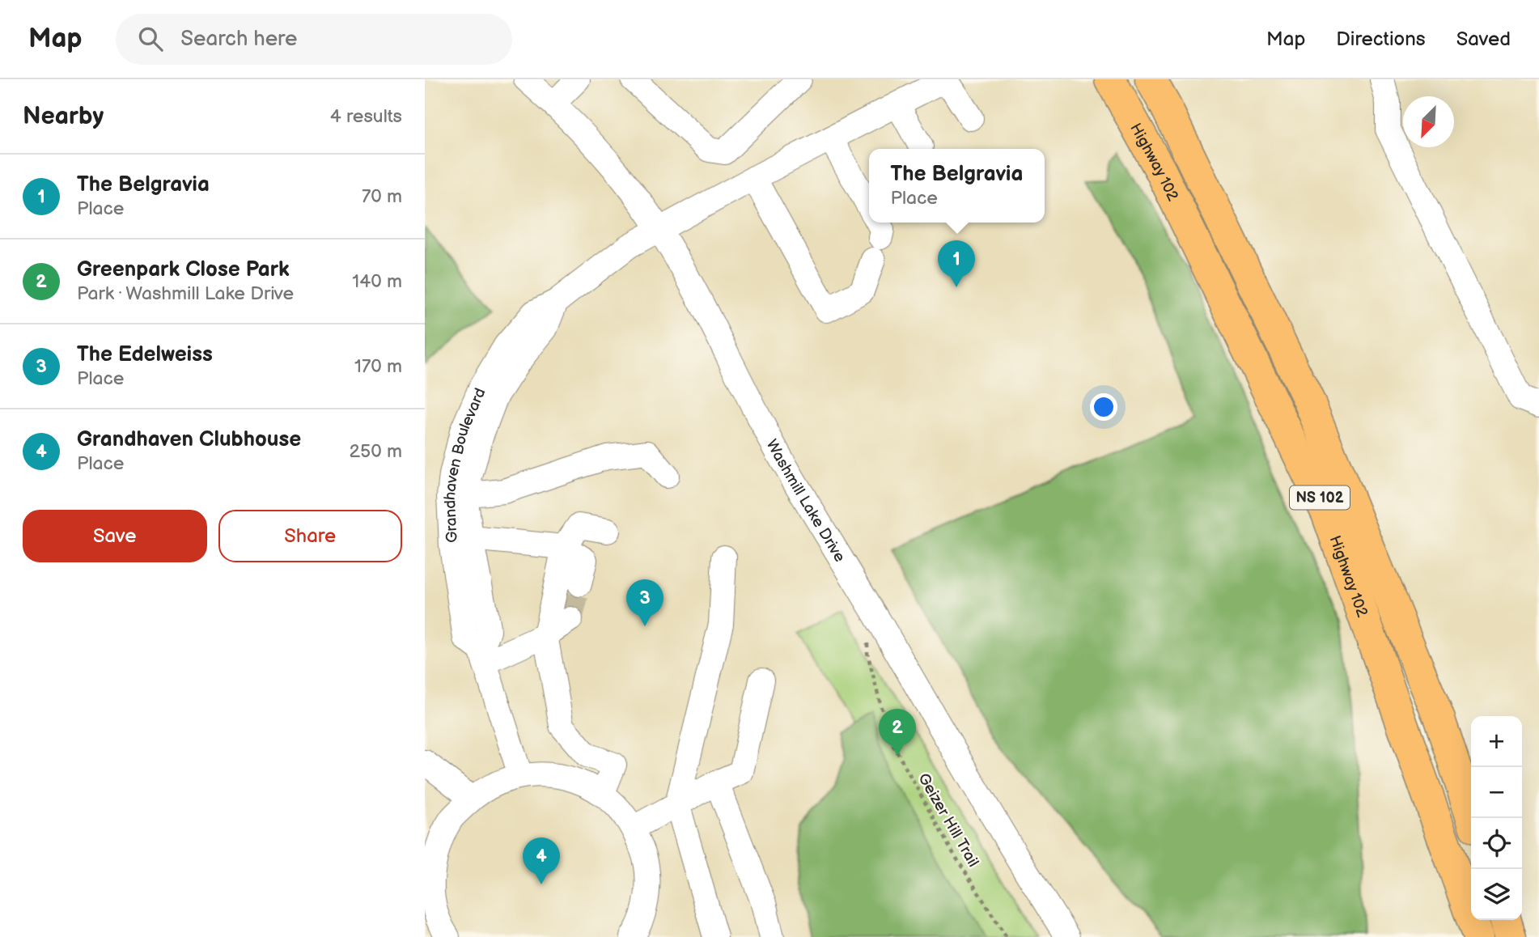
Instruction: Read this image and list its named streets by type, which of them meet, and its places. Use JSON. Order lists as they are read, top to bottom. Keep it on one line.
{"streets":{"highway":["Highway 102","NS 102"],"street":["Grandhaven Boulevard","Washmill Lake Drive"],"path":["Geizer Hill Trail"]},"crossings":[["Grandhaven Boulevard","Washmill Lake Drive"]],"north":"bottom left","page":{"header":"Map","search":"Search here","nav":["Map","Directions","Saved"],"heading":["Nearby","4 results"],"popup":["The Belgravia","Place"],"list":[{"mark":"1","name":"The Belgravia","note":"Place","value":"70 m"},{"mark":"2","name":"Greenpark Close Park","note":"Park · Washmill Lake Drive","value":"140 m"},{"mark":"3","name":"The Edelweiss","note":"Place","value":"170 m"},{"mark":"4","name":"Grandhaven Clubhouse","note":"Place","value":"250 m"}],"pins":["1","3","2","4"],"buttons":["Save","Share"],"map_buttons":["+","−"]}}
